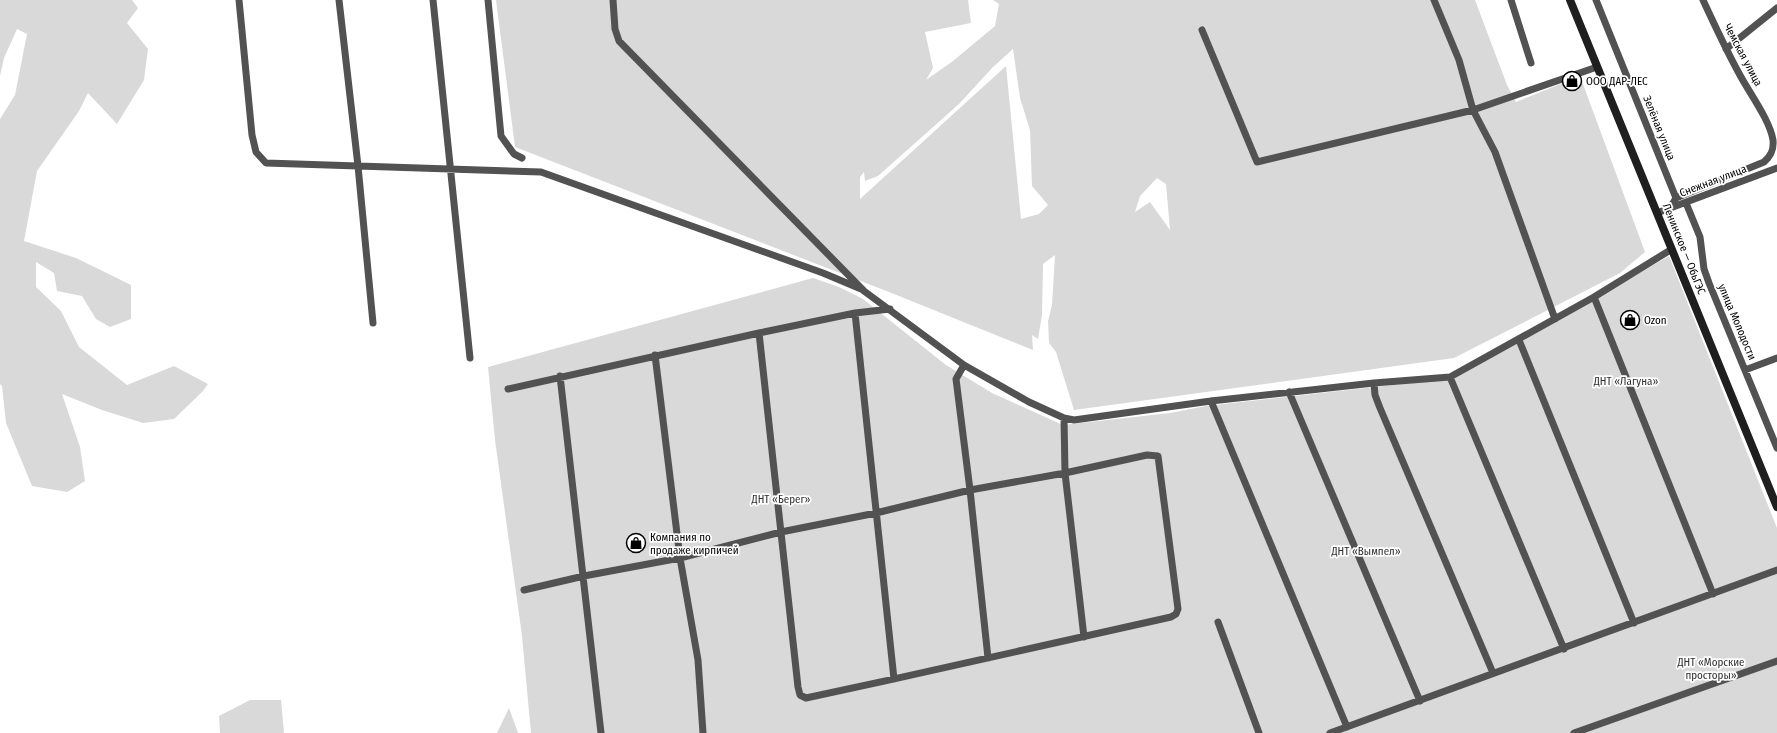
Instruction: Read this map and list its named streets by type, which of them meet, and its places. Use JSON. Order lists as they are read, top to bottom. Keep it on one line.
{"streets":{"main road":["Ленинское — ОбьГЭС"],"street":["Чемская улица","Зелёная улица","Снежная улица","улица Молодости"]},"crossings":[["Чемская улица","Зелёная улица"],["Снежная улица","Ленинское — ОбьГЭС"],["Снежная улица","улица Молодости"]],"parks":["ДНТ «Лагуна»","ДНТ «Берег»","ДНТ «Вымпел»","ДНТ «Морские просторы»"],"places":{"shop":["ООО ДАР-ЛЕС","Ozon","Компания по продаже кирпичей"]}}
